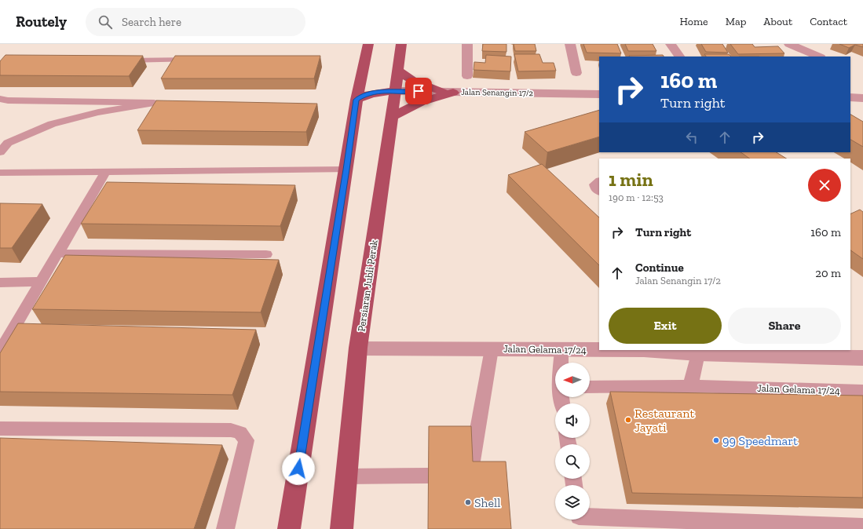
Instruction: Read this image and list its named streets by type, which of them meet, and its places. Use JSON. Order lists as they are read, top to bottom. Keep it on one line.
{"streets":{"main road":["Persiaran Jubli Perak"],"street":["Jalan Senangin 17/2","Jalan Gelama 17/24"]},"crossings":[["Jalan Senangin 17/2","Persiaran Jubli Perak"],["Persiaran Jubli Perak","Jalan Gelama 17/24"]],"places":["Restaurant Jayati","99 Speedmart","Shell"],"north":"left","page":{"header":"Routely","search":"Search here","nav":["Home","Map","About","Contact"],"turn":["160 m","Turn right"],"heading":["1 min","190 m · 12:53"],"list":[{"name":"Turn right","value":"160 m"},{"name":"Continue","note":"Jalan Senangin 17/2","value":"20 m"}],"buttons":["Exit","Share"]}}
